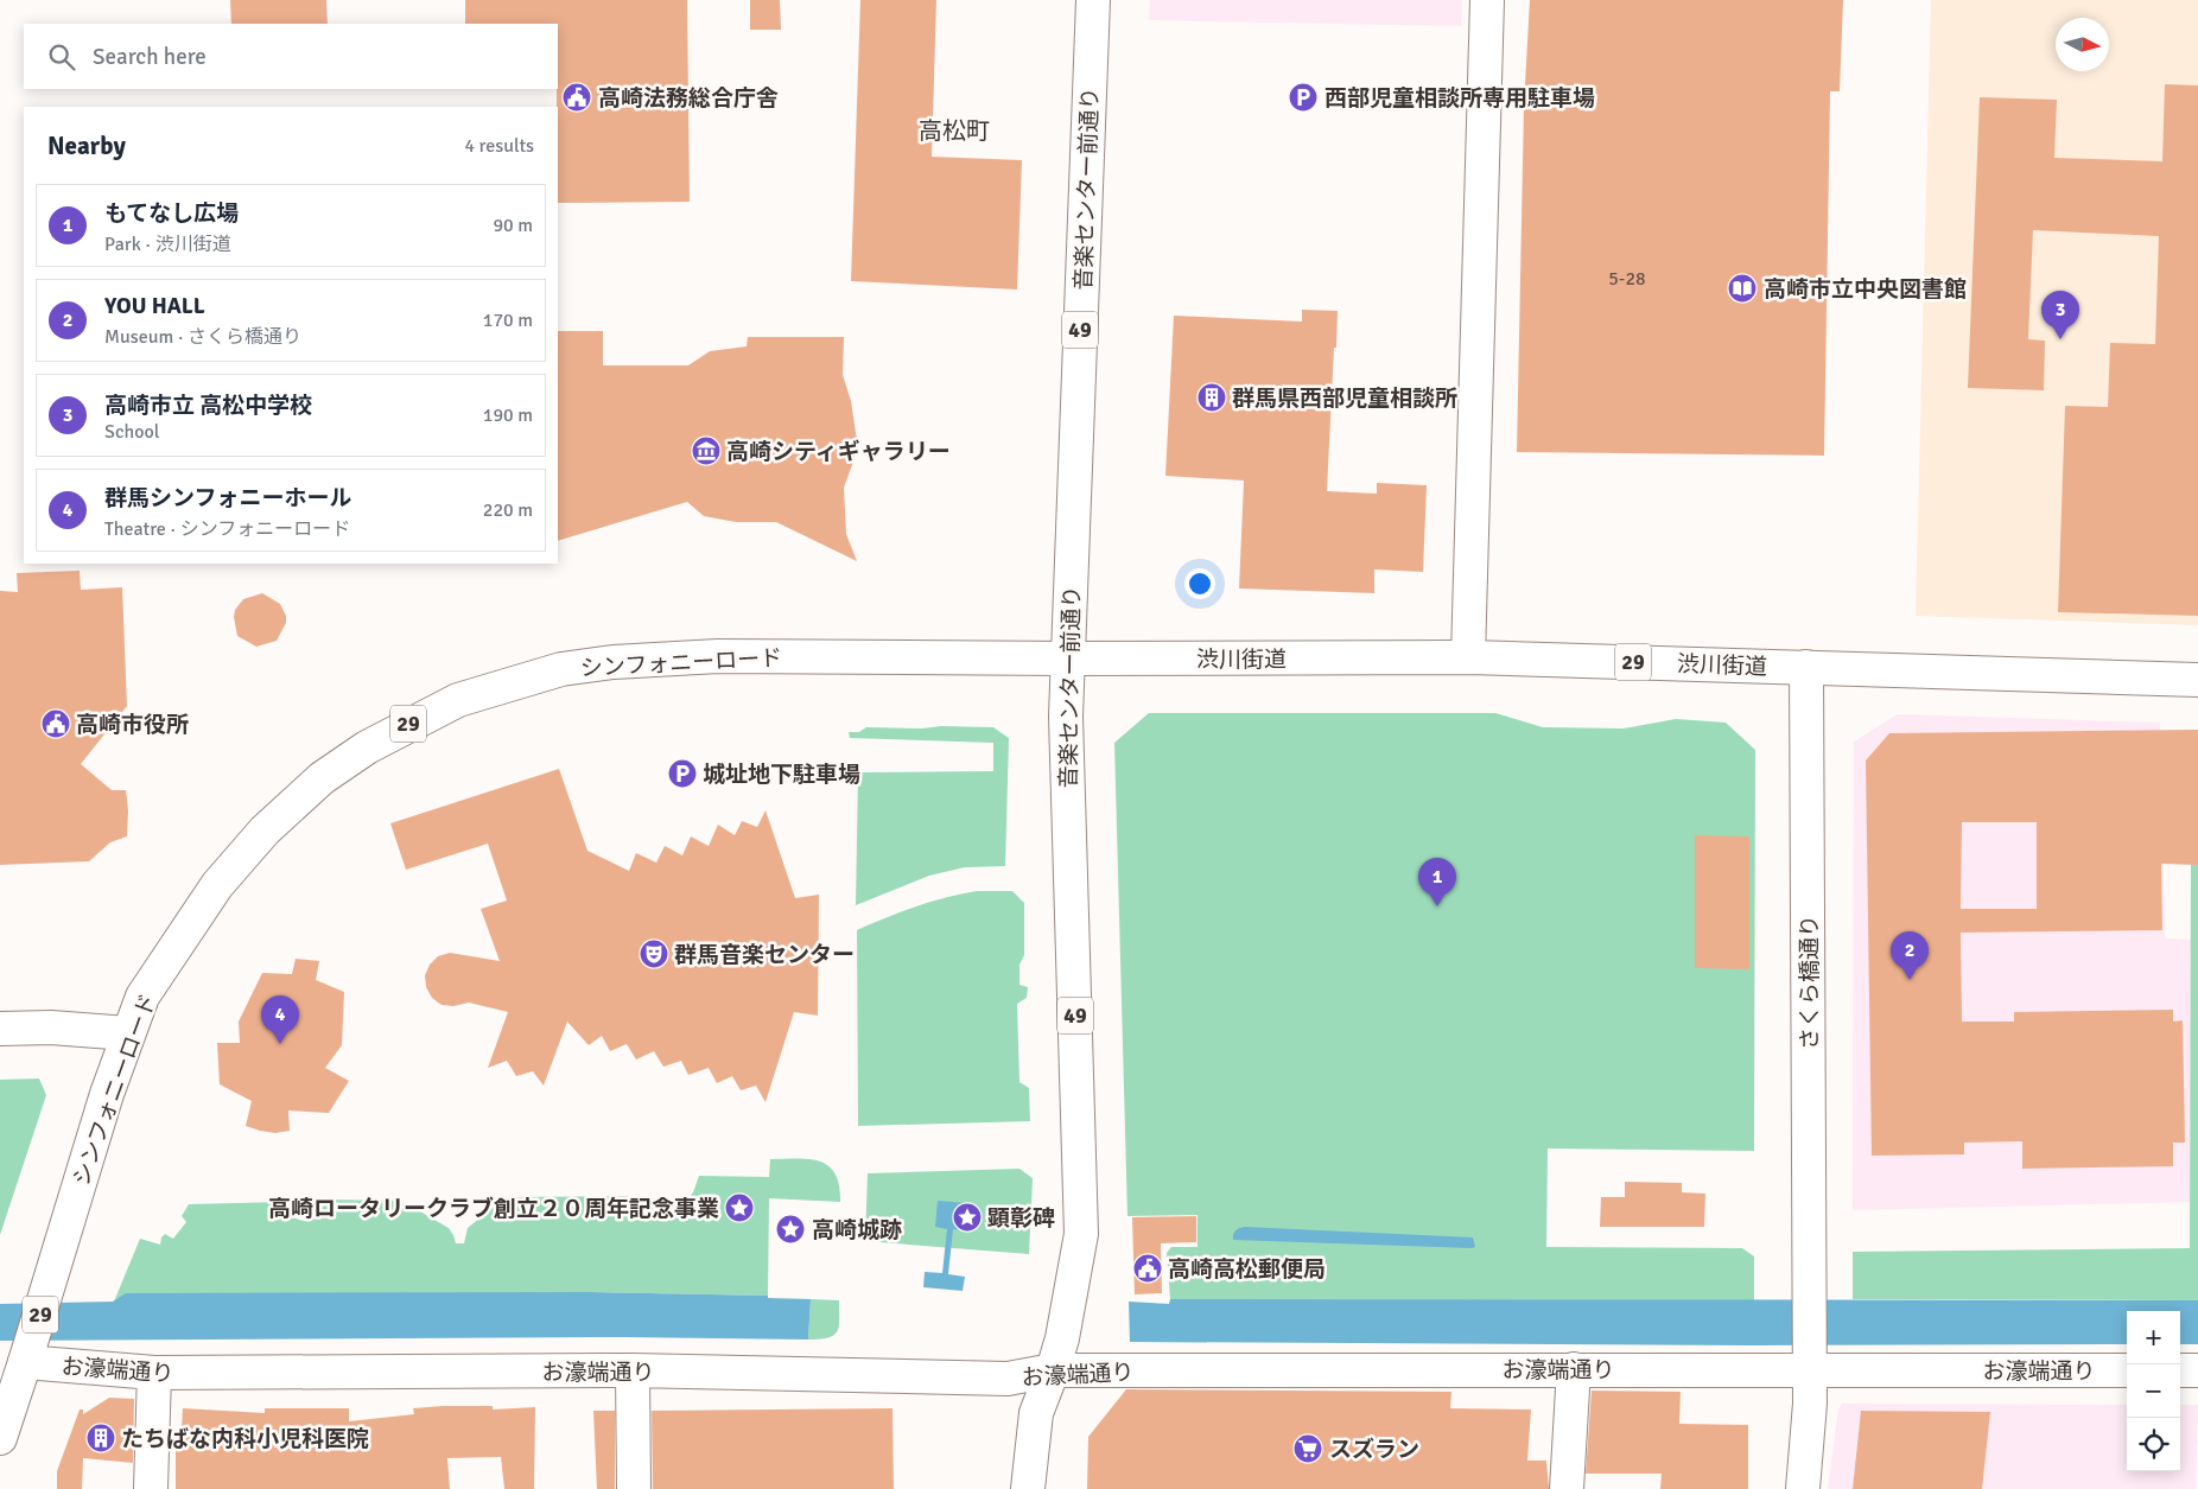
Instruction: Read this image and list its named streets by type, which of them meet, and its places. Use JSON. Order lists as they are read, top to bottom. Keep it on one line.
{"streets":{"main road":["音楽センター前通り","49","渋川街道","シンフォニーロード","29","さくら橋通り","お濠端通り"]},"crossings":[["音楽センター前通り","49"],["音楽センター前通り","渋川街道"],["音楽センター前通り","シンフォニーロード"],["音楽センター前通り","お濠端通り"],["49","お濠端通り"],["渋川街道","シンフォニーロード"],["渋川街道","さくら橋通り"],["シンフォニーロード","お濠端通り"],["さくら橋通り","お濠端通り"]],"districts":["高松町"],"places":{"public building":["高崎法務総合庁舎","高崎市役所","高崎高松郵便局"],"parking":["西部児童相談所専用駐車場","城址地下駐車場"],"library":["高崎市立中央図書館"],"building":["群馬県西部児童相談所","たちばな内科小児科医院"],"museum":["高崎シティギャラリー"],"theatre":["群馬音楽センター"],"place":["高崎ロータリークラブ創立２０周年記念事業","顕彰碑","高崎城跡"],"supermarket":["スズラン"]},"house_numbers":["5-28"],"north":"right","page":{"search":"Search here","heading":["Nearby","4 results"],"list":[{"mark":"1","name":"もてなし広場","note":"Park · 渋川街道","value":"90 m"},{"mark":"2","name":"YOU HALL","note":"Museum · さくら橋通り","value":"170 m"},{"mark":"3","name":"高崎市立 高松中学校","note":"School","value":"190 m"},{"mark":"4","name":"群馬シンフォニーホール","note":"Theatre · シンフォニーロード","value":"220 m"}],"pins":["3","1","2","4"],"map_buttons":["+","−"]}}
